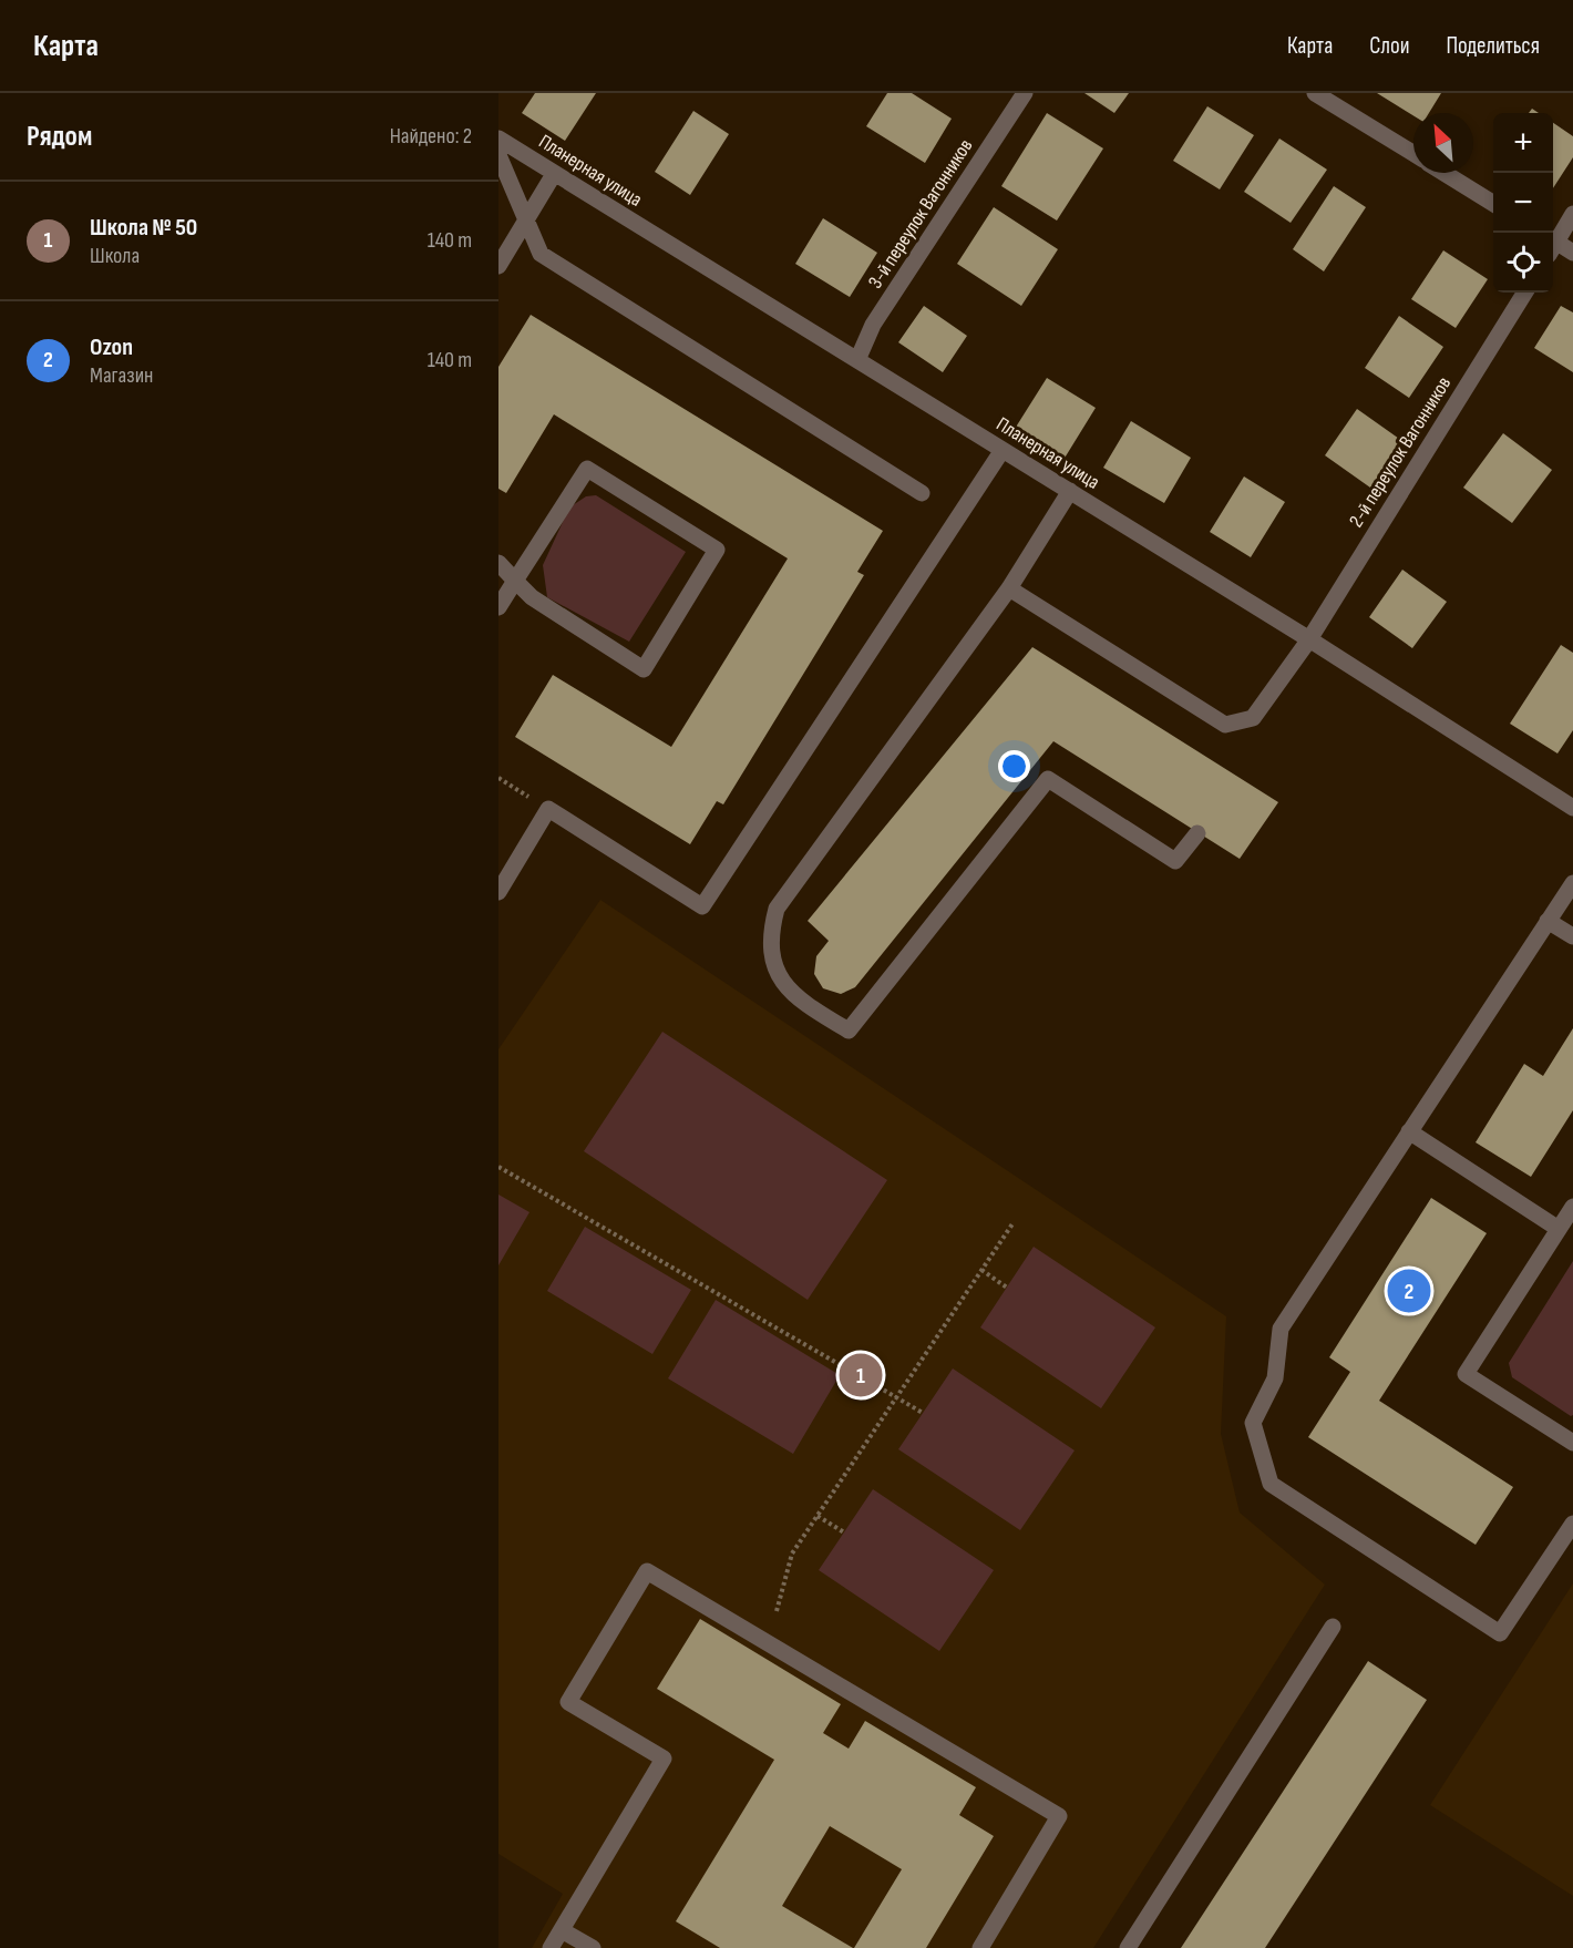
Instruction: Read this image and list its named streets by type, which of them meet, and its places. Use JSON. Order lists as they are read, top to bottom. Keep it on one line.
{"streets":{"street":["Планерная улица","3-й переулок Вагонников","2-й переулок Вагонников"]},"crossings":[["Планерная улица","3-й переулок Вагонников"],["Планерная улица","2-й переулок Вагонников"]],"north":"top left","page":{"header":"Карта","nav":["Карта","Слои","Поделиться"],"heading":["Рядом","Найдено: 2"],"map_buttons":["+","−"],"list":[{"mark":"1","name":"Школа № 50","note":"Школа","value":"140 m"},{"mark":"2","name":"Ozon","note":"Магазин","value":"140 m"}],"pins":["2","1"]}}
